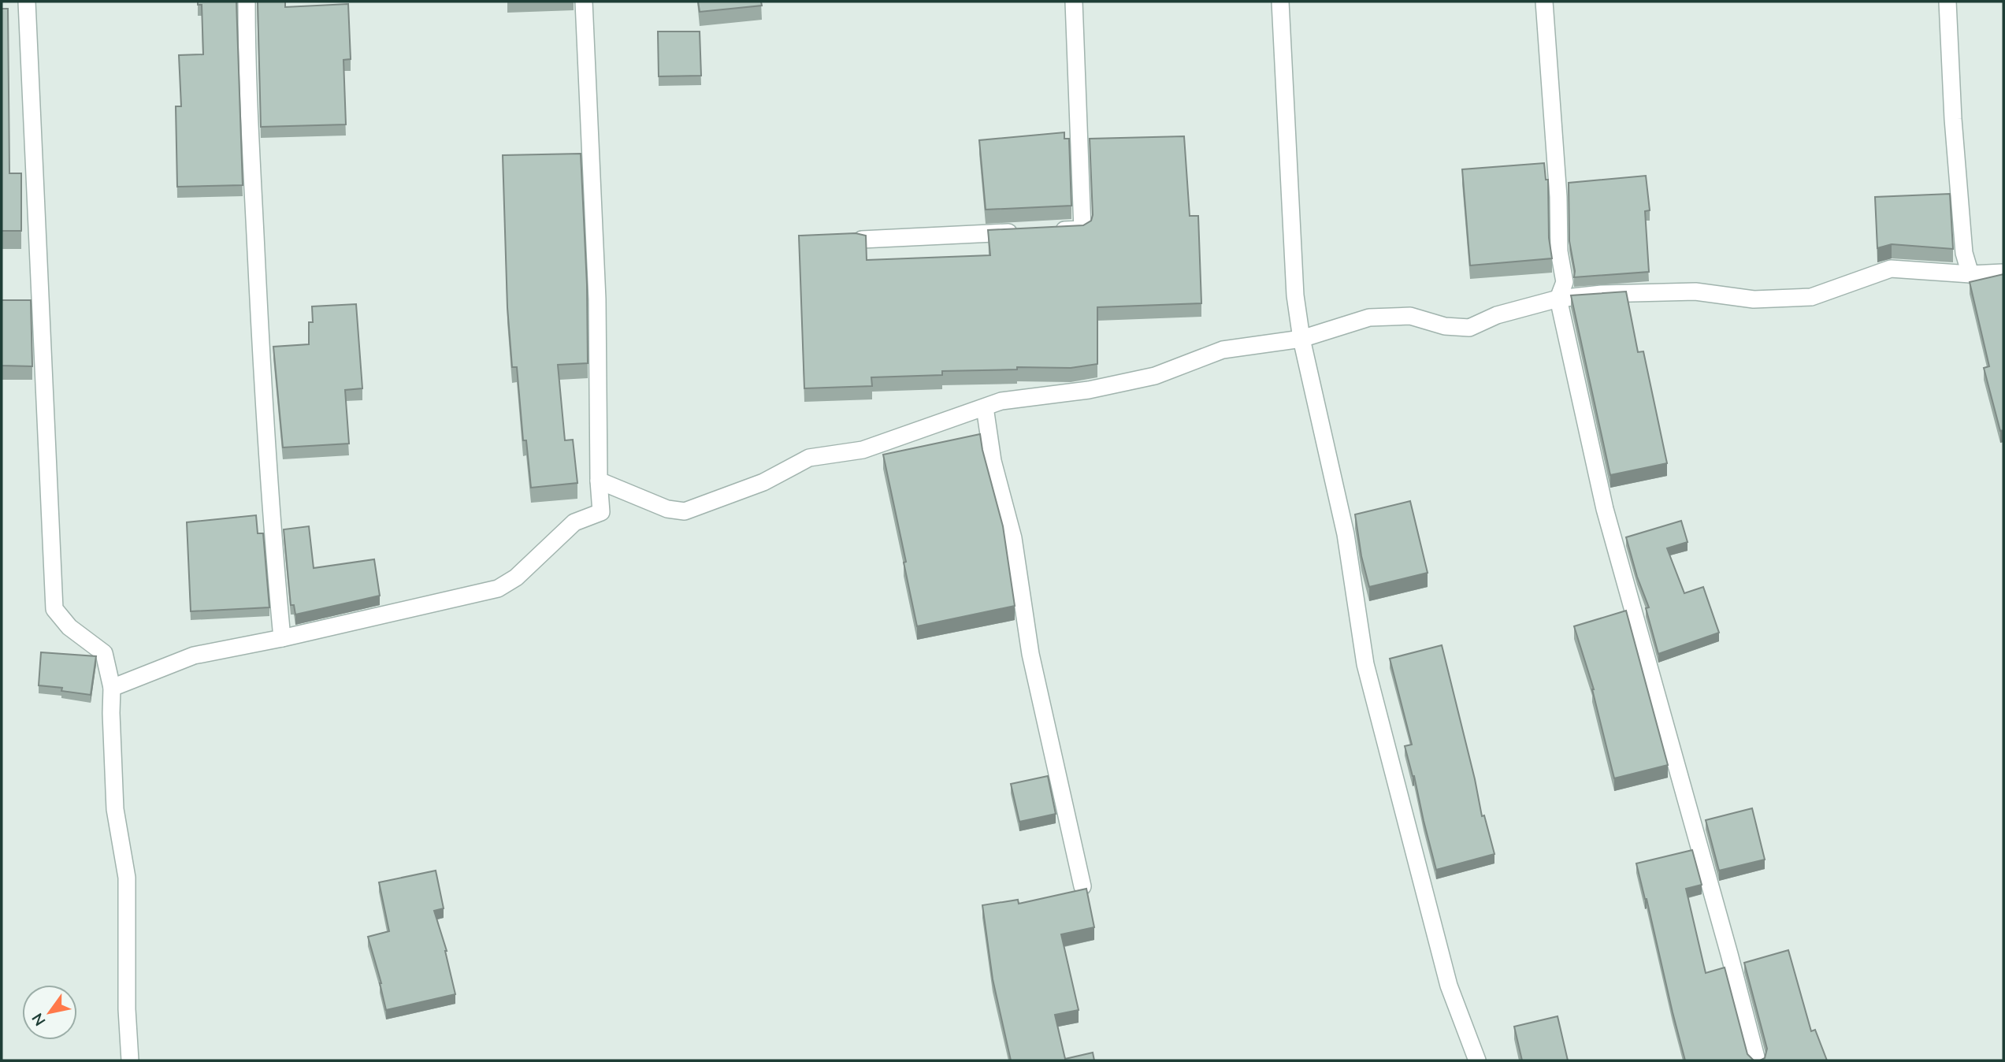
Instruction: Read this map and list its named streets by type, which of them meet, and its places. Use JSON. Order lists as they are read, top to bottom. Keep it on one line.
{"north":"bottom left"}
